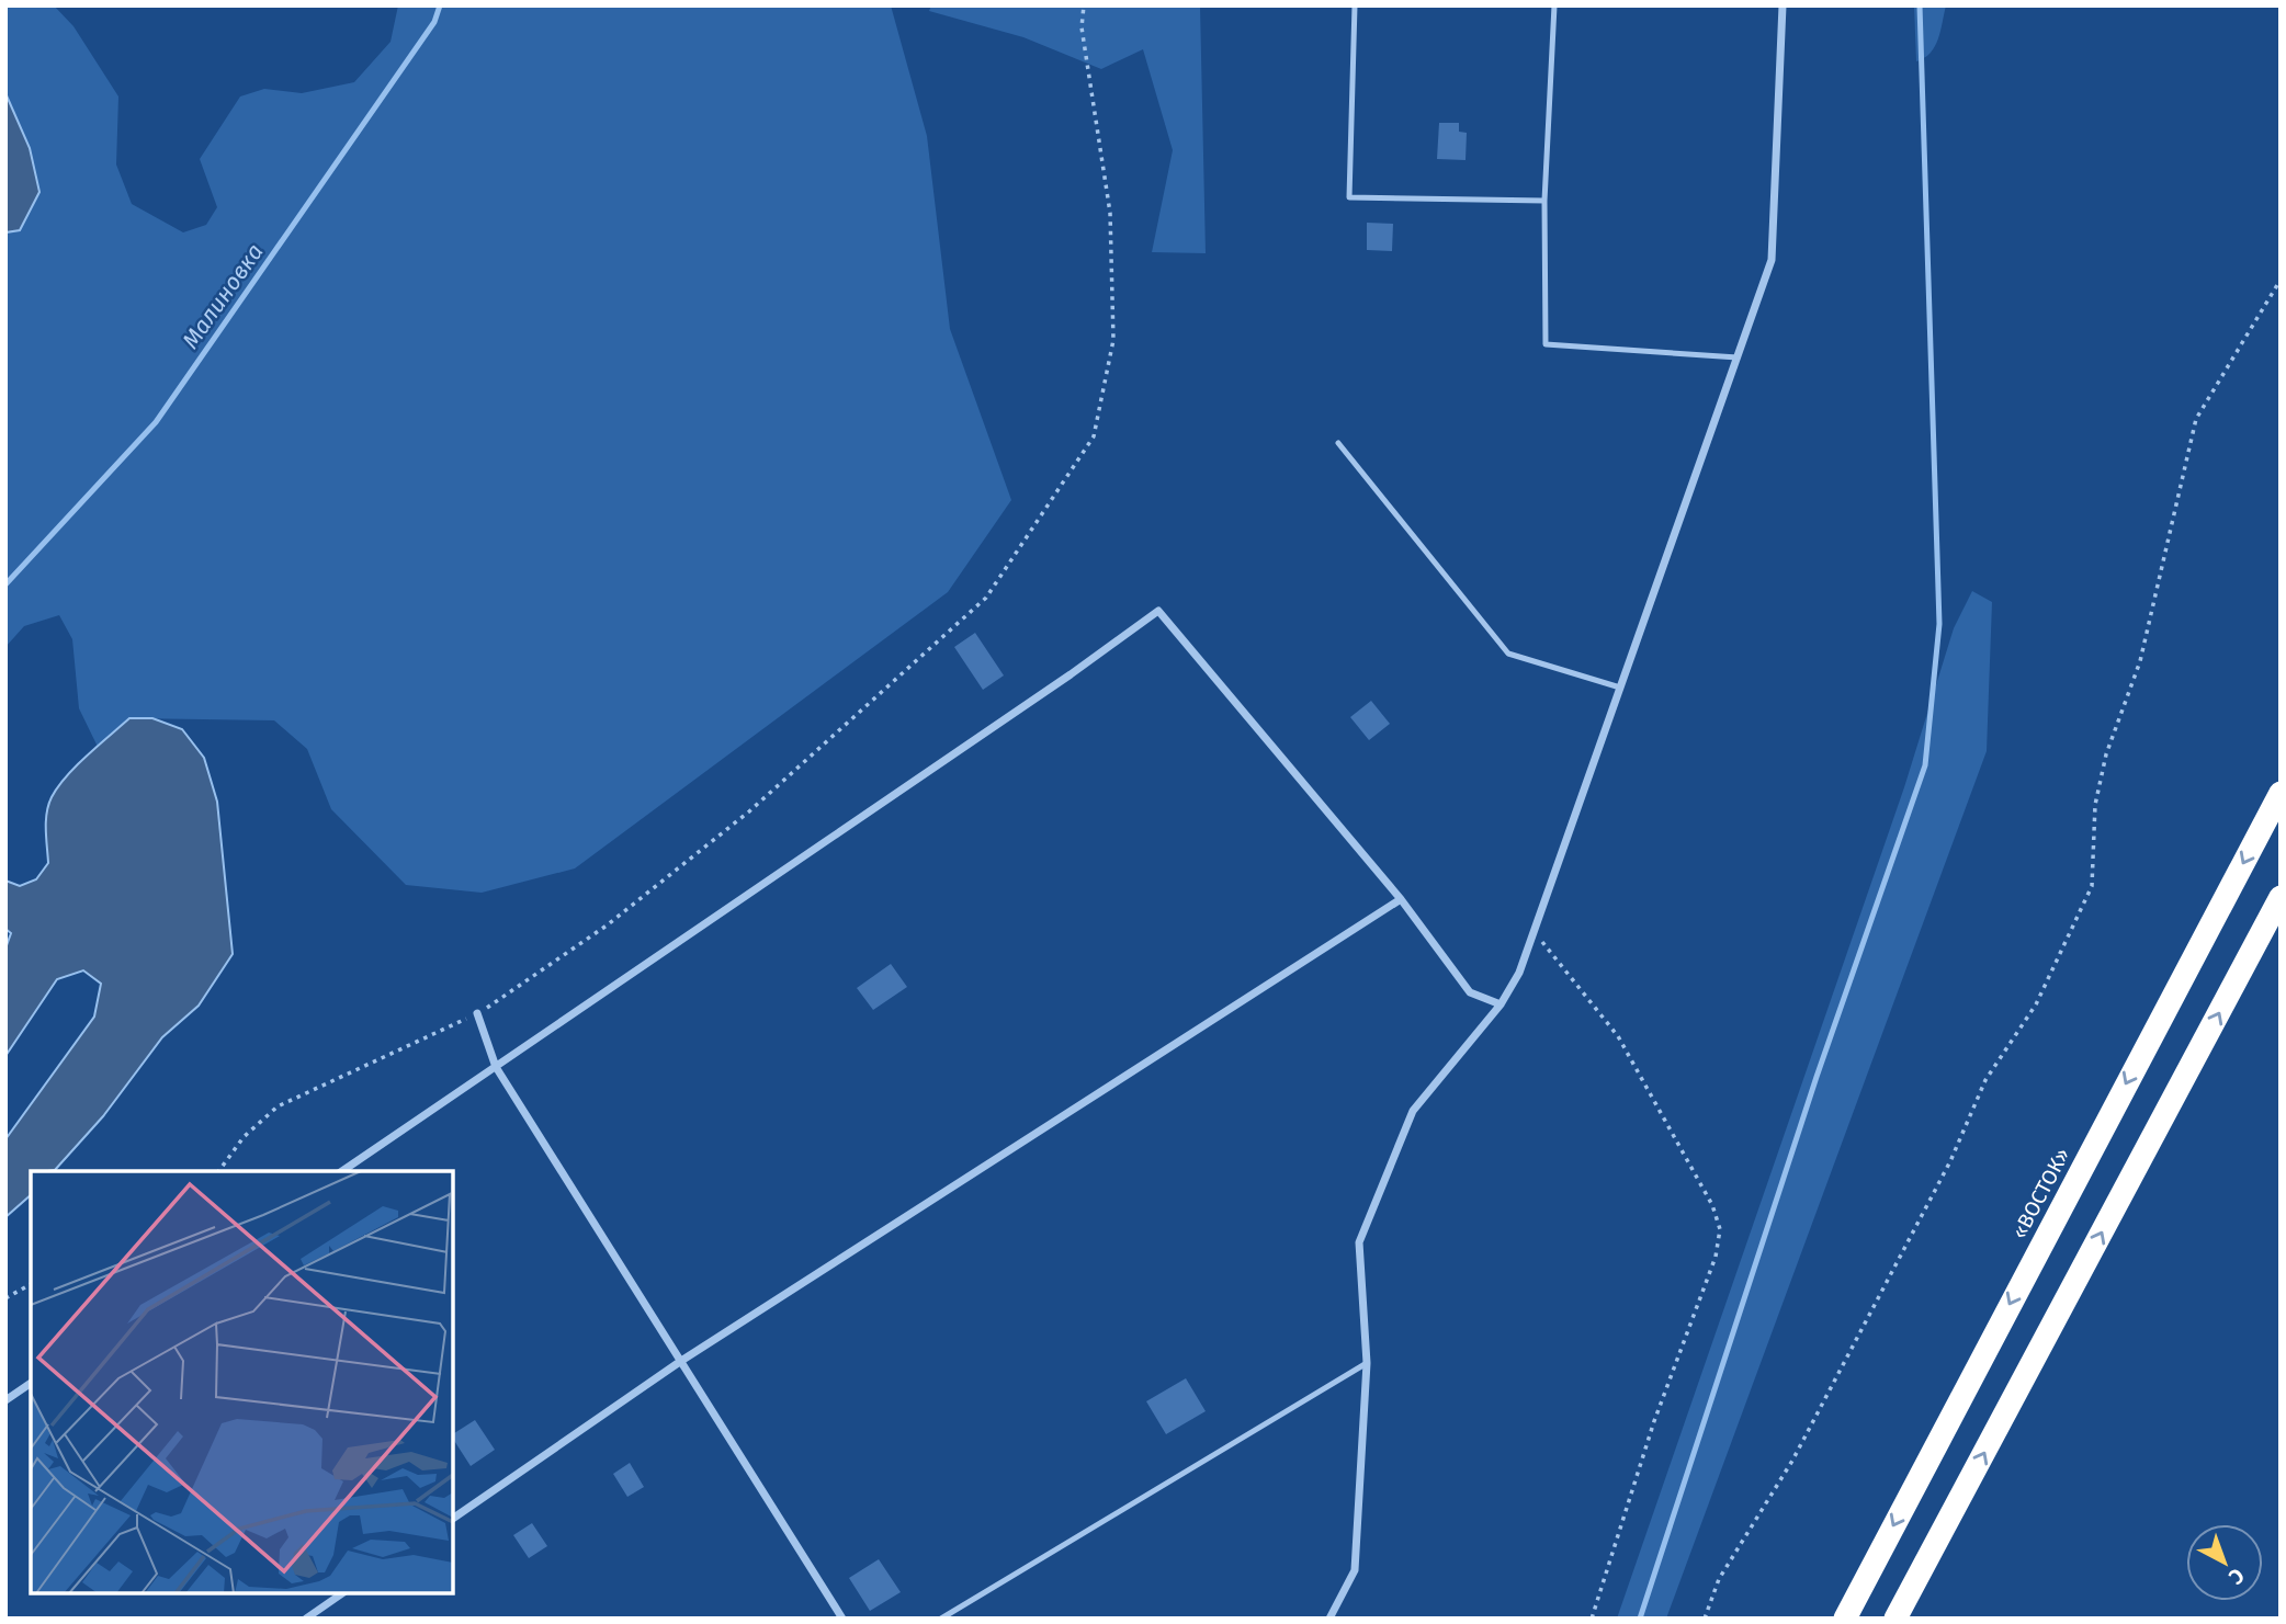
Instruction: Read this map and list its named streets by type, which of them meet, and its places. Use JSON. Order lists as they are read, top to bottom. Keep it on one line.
{"streets":{"highway":["«ВОСТОК»"]},"water":["Малиновка"],"north":"bottom right"}
